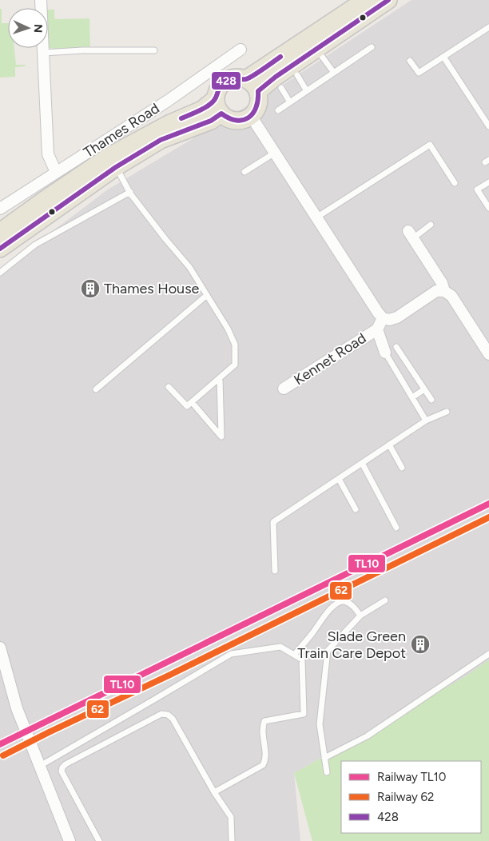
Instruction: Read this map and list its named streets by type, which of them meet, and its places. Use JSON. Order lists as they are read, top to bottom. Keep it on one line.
{"streets":{"main road":["Thames Road"],"street":["Kennet Road"]},"places":{"building":["Thames House","Slade Green Train Care Depot"]},"lines":["transit line 428","rail line TL10","rail line 62"],"legend":["Railway TL10","Railway 62","428"],"north":"right"}
